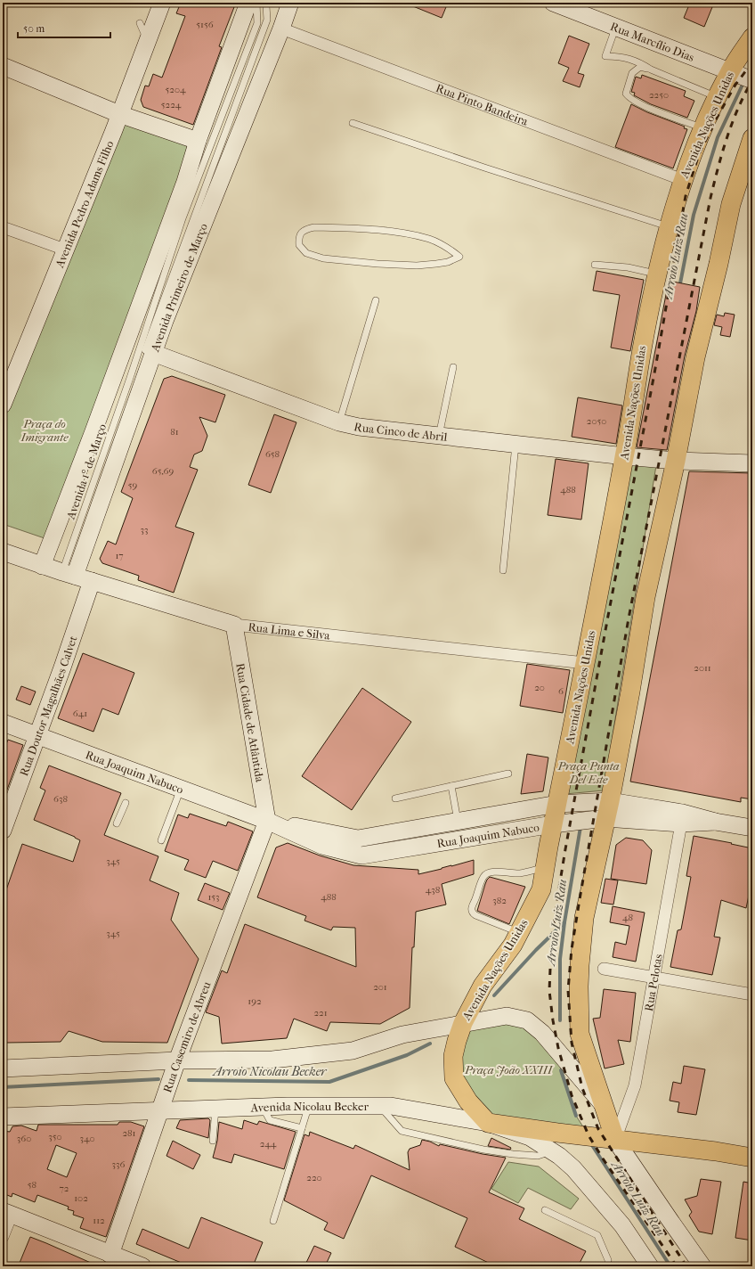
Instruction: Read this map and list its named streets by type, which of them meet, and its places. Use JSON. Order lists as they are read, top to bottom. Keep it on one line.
{"streets":{"main road":["Avenida Nações Unidas","Avenida Nicolau Becker"],"street":["Rua Marcílio Dias","Rua Pinto Bandeira","Avenida Pedro Adams Filho","Avenida Primeiro de Março","Rua Cinco de Abril","Rua Lima e Silva","Rua Doutor Magalhães Calvet","Rua Cidade de Atlântida","Rua Joaquim Nabuco","Rua Pelotas","Rua Casemiro de Abreu"],"lane":["Avenida 1° de Março"]},"crossings":[["Rua Marcílio Dias","Avenida Nações Unidas"],["Rua Pinto Bandeira","Avenida Nações Unidas"],["Rua Pinto Bandeira","Avenida Primeiro de Março"],["Avenida Nações Unidas","Rua Cinco de Abril"],["Avenida Nações Unidas","Rua Lima e Silva"],["Avenida Nações Unidas","Rua Joaquim Nabuco"],["Avenida Nações Unidas","Avenida Nicolau Becker"],["Avenida Primeiro de Março","Rua Cinco de Abril"],["Avenida Primeiro de Março","Avenida 1° de Março"],["Avenida Primeiro de Março","Rua Lima e Silva"],["Rua Cinco de Abril","Avenida 1° de Março"],["Avenida 1° de Março","Rua Lima e Silva"],["Rua Lima e Silva","Rua Doutor Magalhães Calvet"],["Rua Lima e Silva","Rua Cidade de Atlântida"],["Rua Doutor Magalhães Calvet","Rua Joaquim Nabuco"],["Rua Cidade de Atlântida","Rua Joaquim Nabuco"],["Rua Cidade de Atlântida","Rua Casemiro de Abreu"],["Rua Joaquim Nabuco","Rua Pelotas"],["Rua Joaquim Nabuco","Rua Casemiro de Abreu"],["Rua Pelotas","Avenida Nicolau Becker"],["Rua Casemiro de Abreu","Avenida Nicolau Becker"]],"water":["Arroio Luiz Rau","Arroio Nicolau Becker"],"parks":["Praça do Imigrante","Praça Punta Del Este","Praça João XXIII"],"house_numbers":["5156","5204","2250","5224","2050","81","658","65,69","59","488","33","17","2011","20","6","641","638","345","438","153","488","382","48","345","201","192","221","281","350","360","340","244","336","220","58","72","102","112"],"scale_bar":"50 m"}
